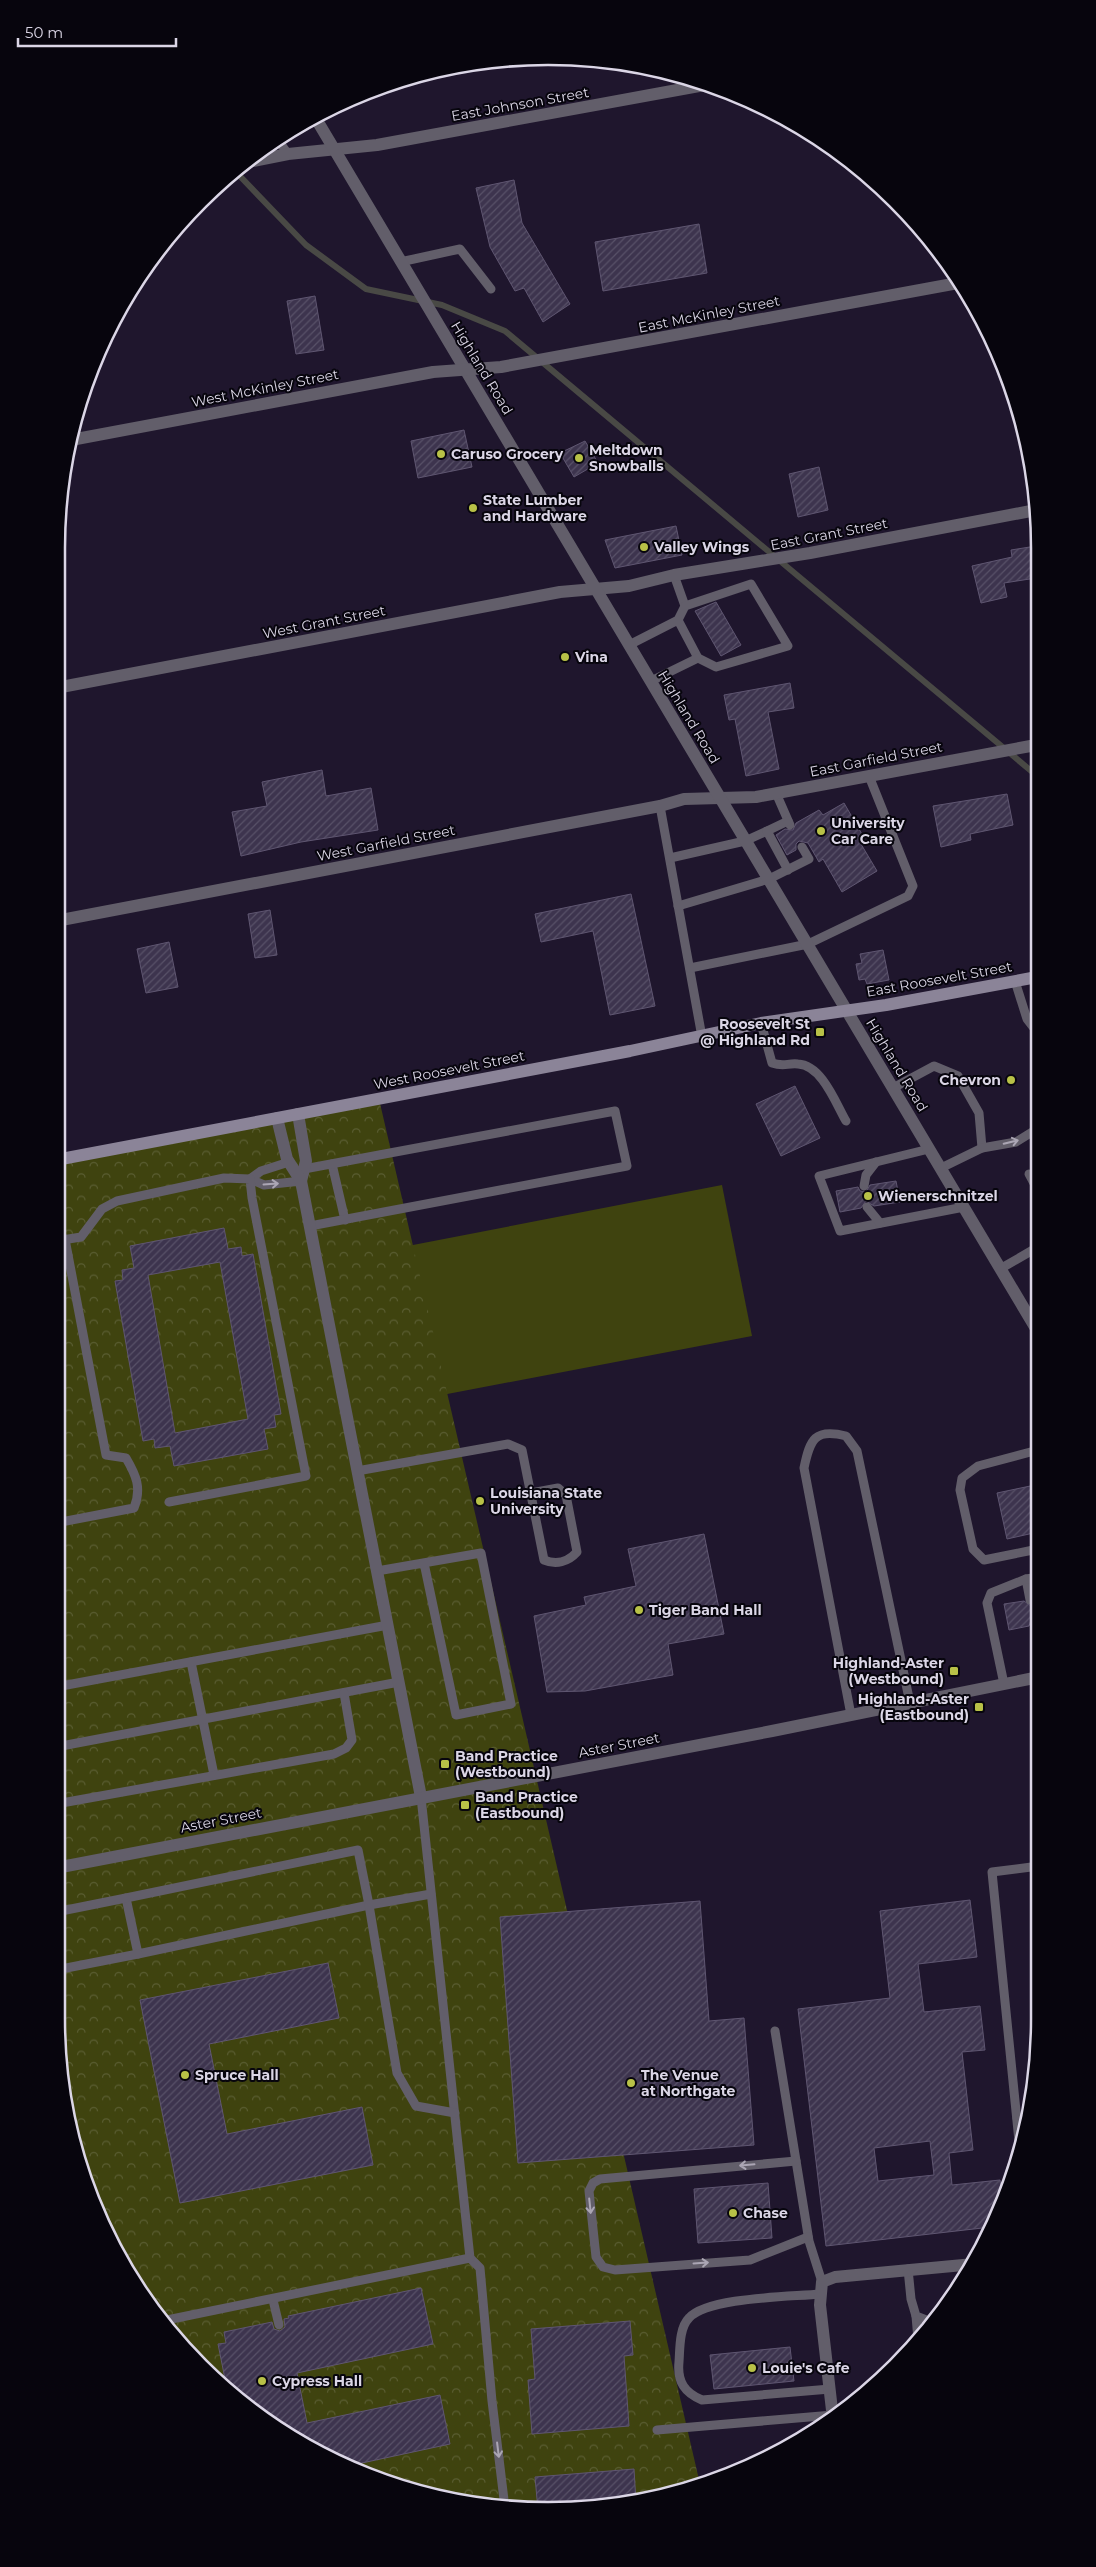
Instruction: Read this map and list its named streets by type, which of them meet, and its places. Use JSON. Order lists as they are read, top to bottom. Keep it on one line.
{"streets":{"main road":["East Roosevelt Street","West Roosevelt Street"],"street":["East Johnson Street","East McKinley Street","Highland Road","West McKinley Street","East Grant Street","West Grant Street","East Garfield Street","West Garfield Street","Aster Street"]},"crossings":[["East Johnson Street","Highland Road"],["East McKinley Street","Highland Road"],["East McKinley Street","West McKinley Street"],["Highland Road","West McKinley Street"],["Highland Road","East Grant Street"],["Highland Road","West Grant Street"],["Highland Road","East Garfield Street"],["Highland Road","West Garfield Street"],["Highland Road","East Roosevelt Street"],["Highland Road","West Roosevelt Street"],["East Grant Street","West Grant Street"],["East Garfield Street","West Garfield Street"],["East Roosevelt Street","West Roosevelt Street"]],"places":{"other":["Caruso Grocery","Meltdown Snowballs","State Lumber and Hardware","Valley Wings","Vina","University Car Care","Chevron","Wienerschnitzel","Louisiana State University","Tiger Band Hall","Spruce Hall","The Venue at Northgate","Chase","Louie's Cafe","Cypress Hall"],"transit":["Roosevelt St @ Highland Rd","Highland-Aster (Westbound)","Highland-Aster (Eastbound)","Band Practice (Westbound)","Band Practice (Eastbound)"]},"scale_bar":"50 m"}
